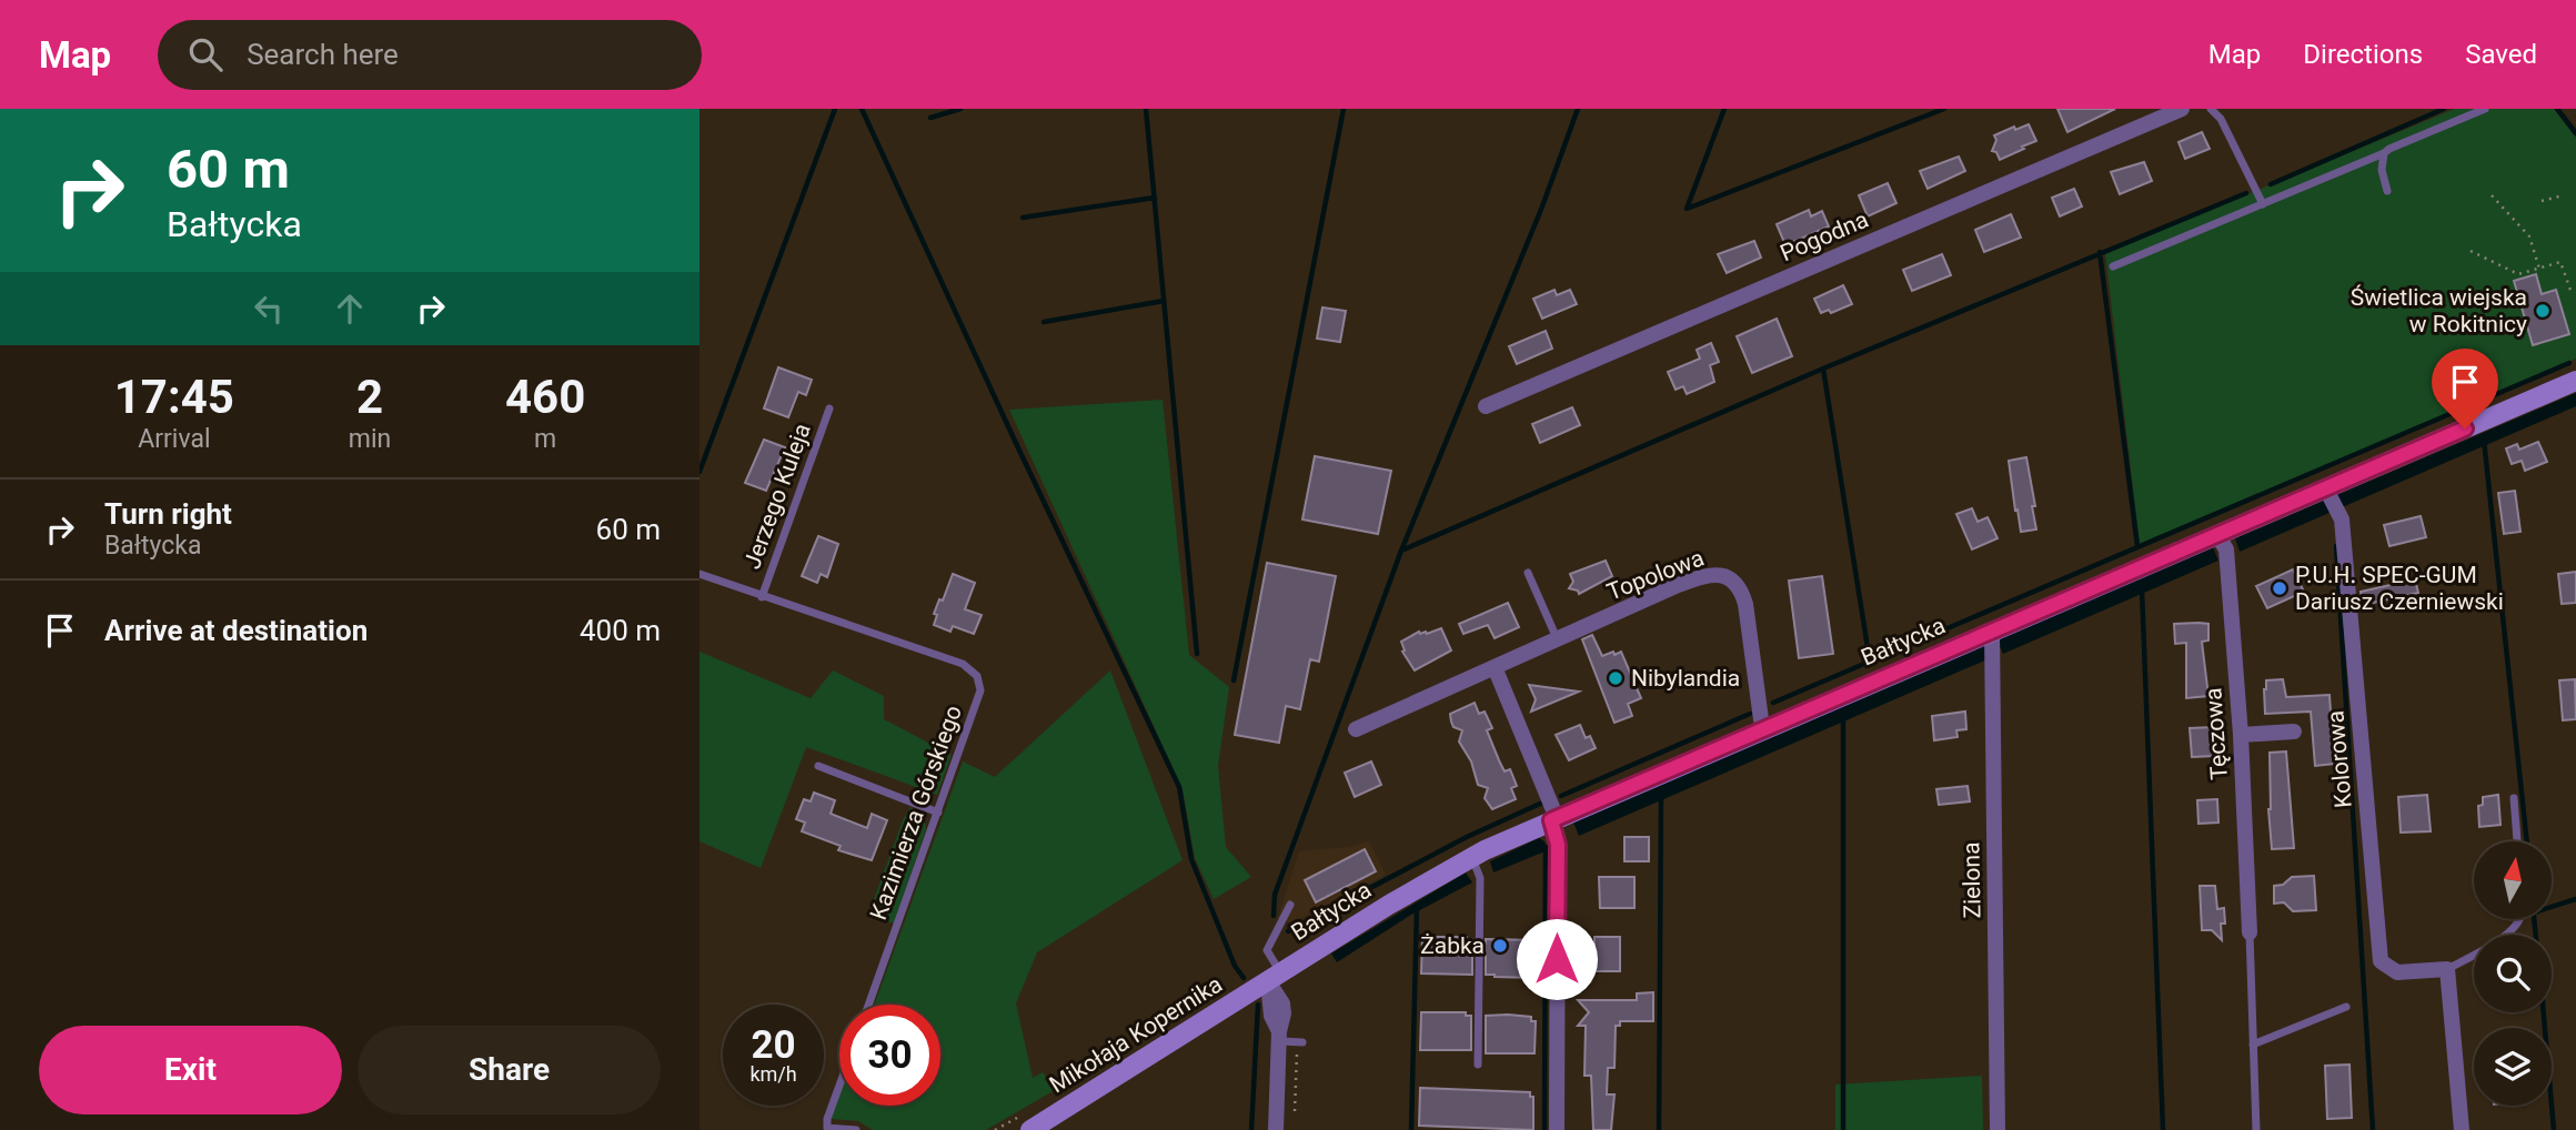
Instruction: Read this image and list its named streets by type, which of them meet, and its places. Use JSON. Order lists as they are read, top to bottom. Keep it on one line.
{"streets":{"main road":["Bałtycka","Mikołaja Kopernika"],"street":["Pogodna","Topolowa","Tęczowa","Kolorowa","Zielona"],"lane":["Jerzego Kuleja","Kazimierza Górskiego"]},"crossings":[["Jerzego Kuleja","Kazimierza Górskiego"],["Topolowa","Bałtycka"],["Bałtycka","Tęczowa"],["Bałtycka","Kolorowa"],["Bałtycka","Zielona"],["Bałtycka","Mikołaja Kopernika"]],"places":["Świetlica wiejska w Rokitnicy","P.U.H. SPEC-GUM Dariusz Czerniewski","Nibylandia","Żabka"],"north":"top","page":{"header":"Map","search":"Search here","nav":["Map","Directions","Saved"],"turn":["60 m","Bałtycka"],"eta":["17:45","Arrival","2","min","460","m"],"list":[{"name":"Turn right","note":"Bałtycka","value":"60 m"},{"name":"Arrive at destination","value":"400 m"}],"speed":"20 km/h","limit":"30","buttons":["Exit","Share"]}}
